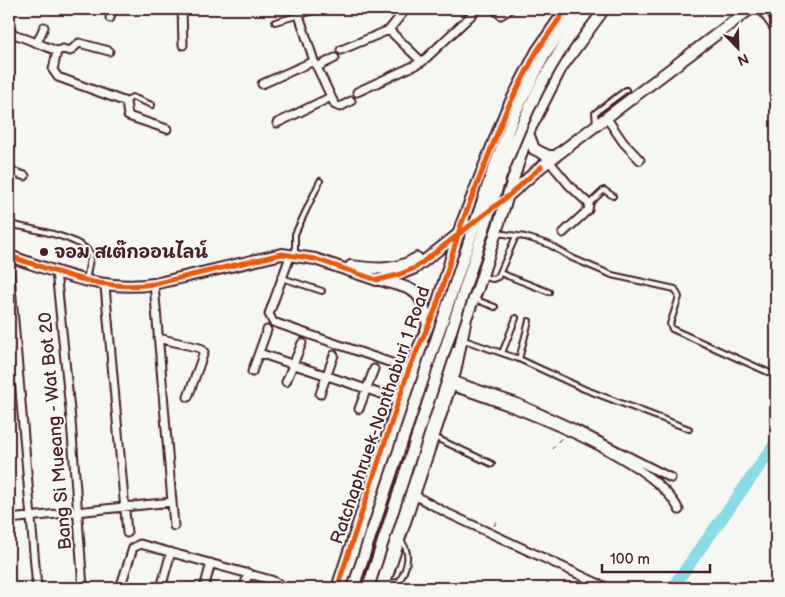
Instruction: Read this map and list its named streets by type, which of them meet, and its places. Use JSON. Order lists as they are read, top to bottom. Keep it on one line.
{"streets":{"street":["Ratchaphruek-Nonthaburi 1 Road","Bang Si Mueang - Wat Bot 20"]},"places":["จอม สเต๊กออนไลน์"],"scale_bar":"100 m","north":"bottom right"}
